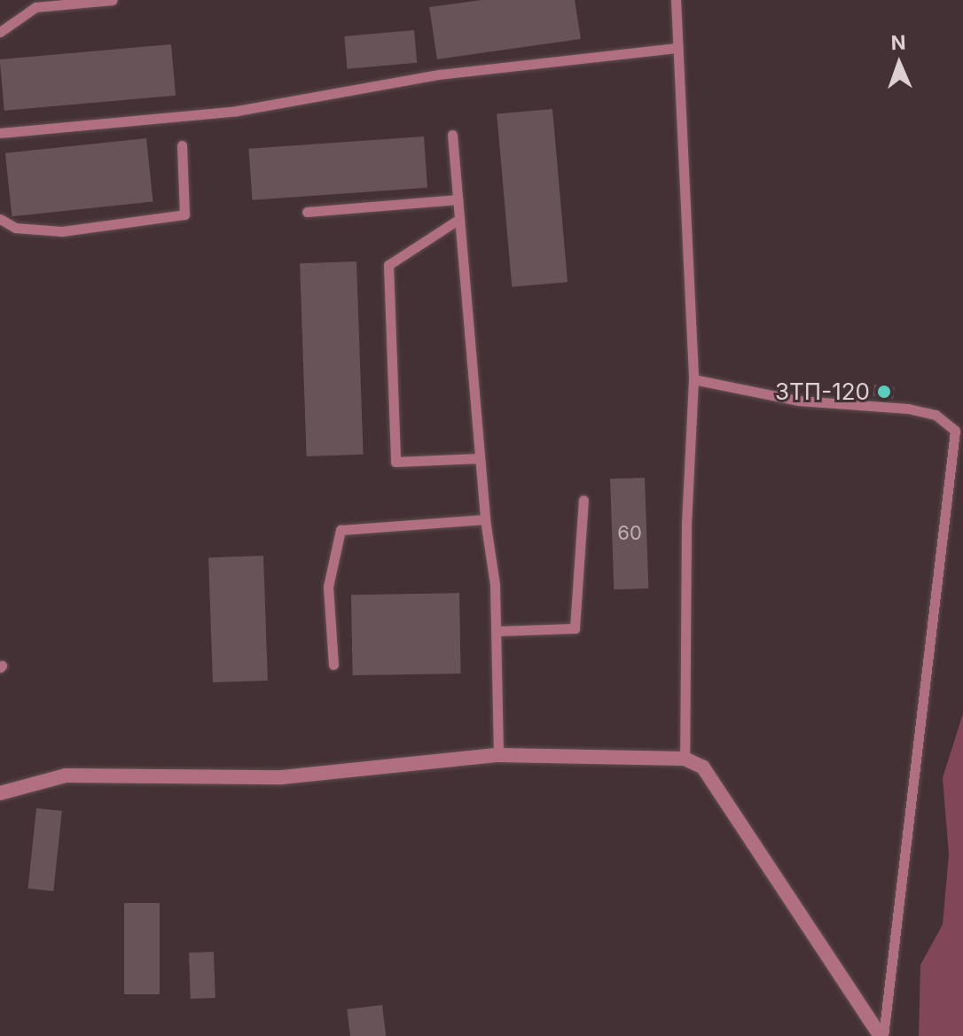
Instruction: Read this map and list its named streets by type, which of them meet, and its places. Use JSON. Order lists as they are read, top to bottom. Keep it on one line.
{"places":["ЗТП-120"],"house_numbers":["60"],"north":"top"}
